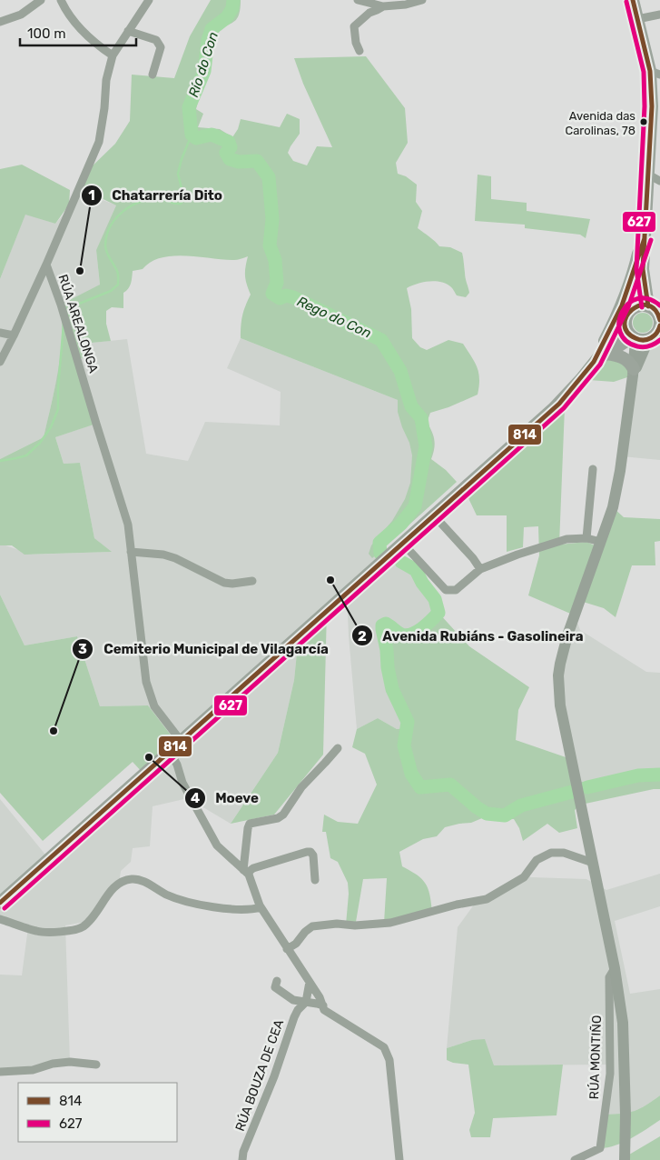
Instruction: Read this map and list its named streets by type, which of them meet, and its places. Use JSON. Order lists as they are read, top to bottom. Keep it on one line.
{"streets":{"street":["RÚA AREALONGA","RÚA MONTIÑO","RÚA BOUZA DE CEA"]},"water":["Río do Con","Rego do Con"],"places":["Avenida das Carolinas, 78","Chatarrería Dito","Avenida Rubiáns - Gasolineira","Cemiterio Municipal de Vilagarcía","Moeve"],"lines":["transit line 814","transit line 627"],"legend":["814","627"],"scale_bar":"100 m"}
